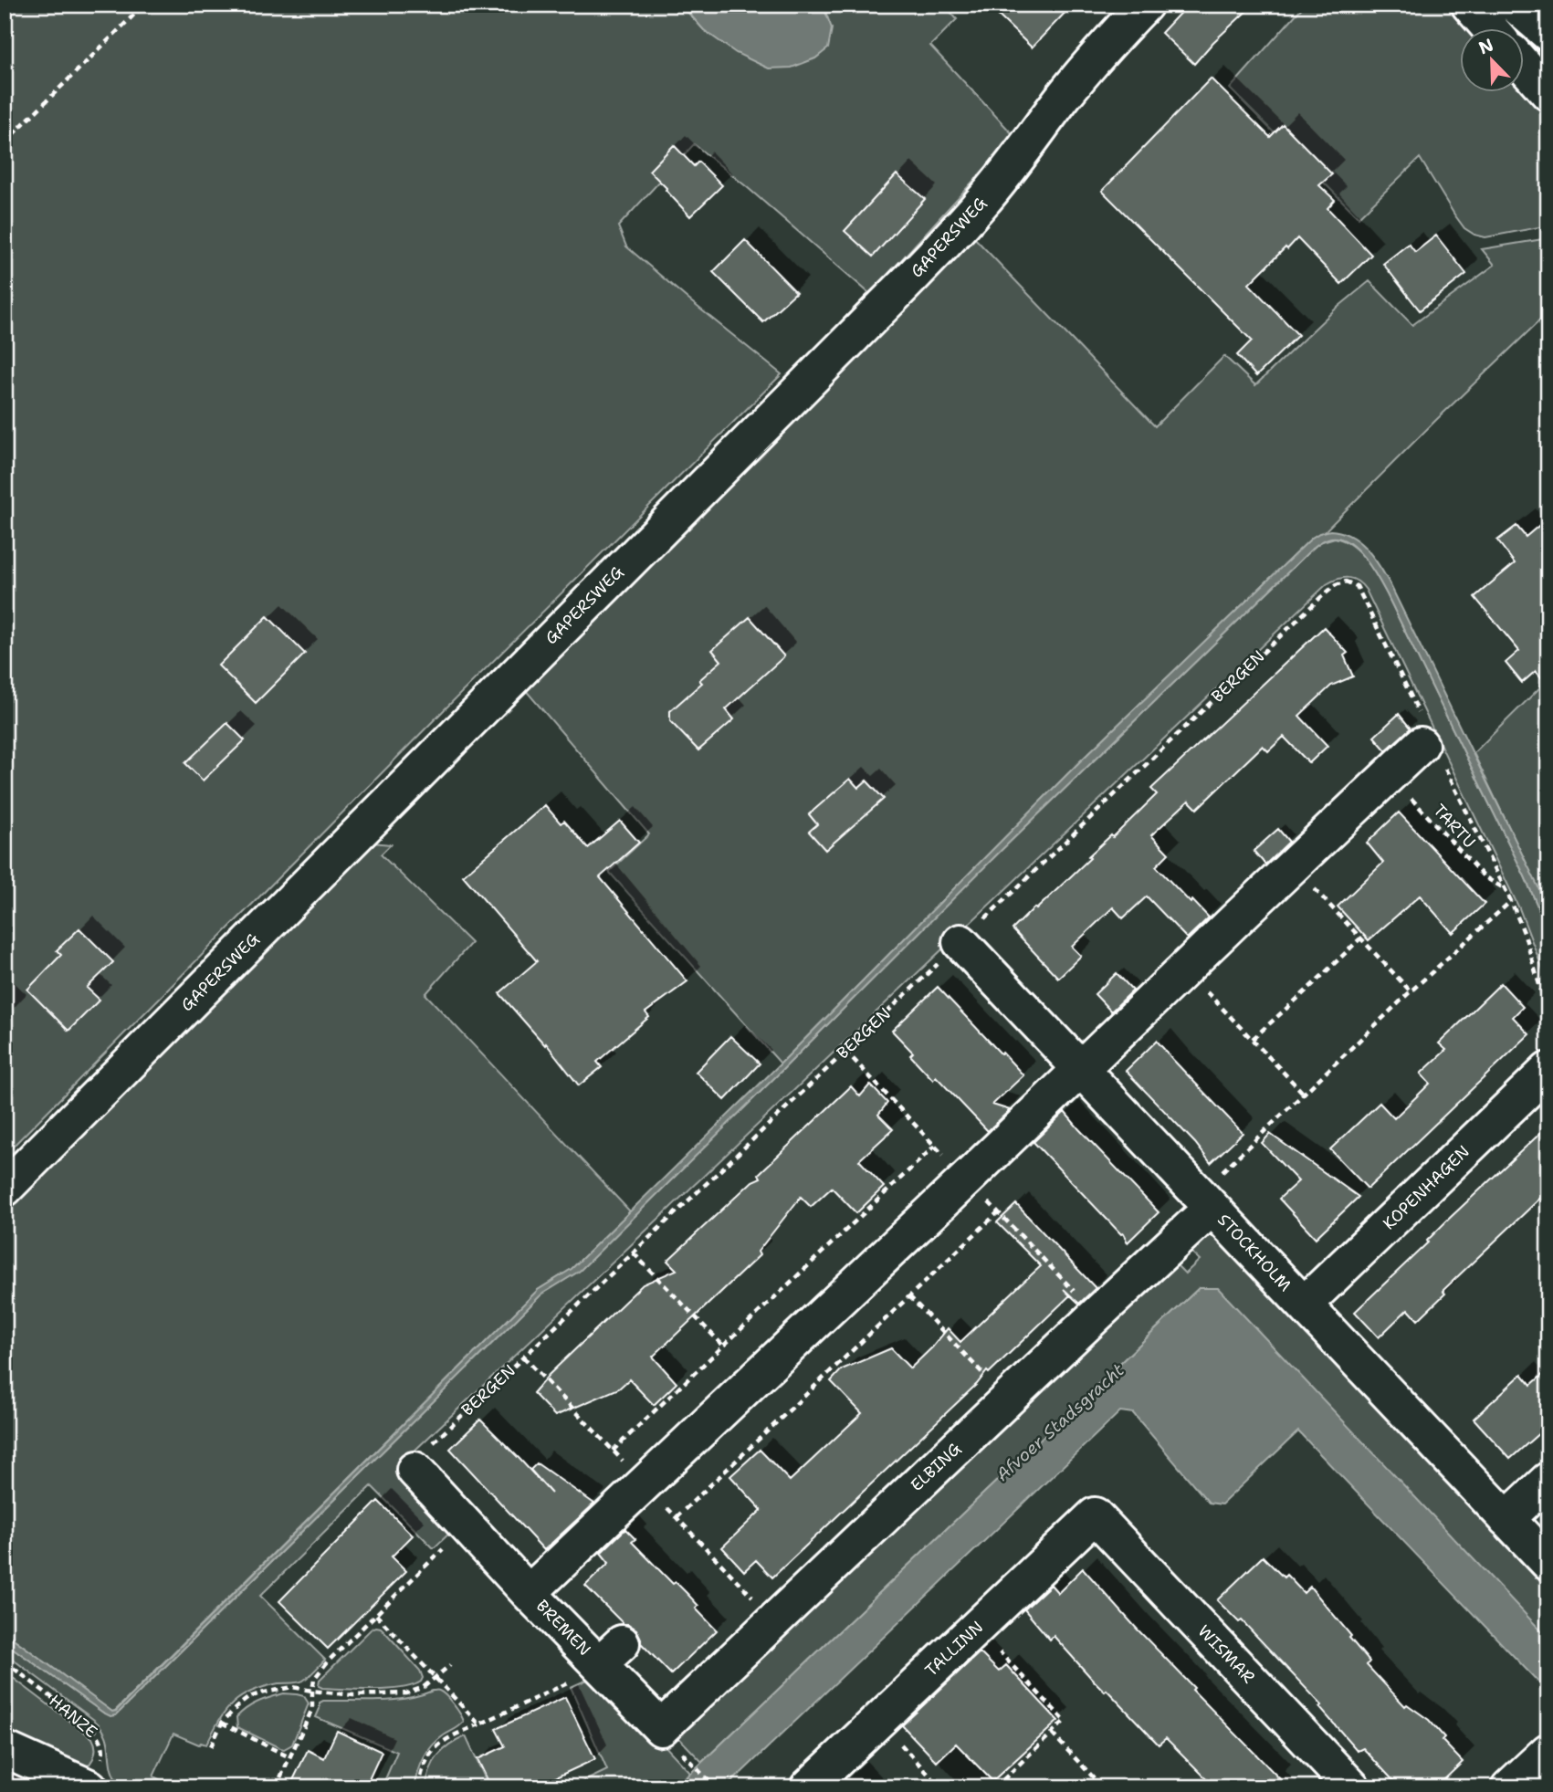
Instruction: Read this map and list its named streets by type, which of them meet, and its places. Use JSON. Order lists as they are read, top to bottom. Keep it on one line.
{"streets":{"street":["GAPERSWEG","KOPENHAGEN","STOCKHOLM","ELBING","BREMEN","TALLINN","WISMAR"],"path":["BERGEN","TARTU","HANZE"]},"crossings":[["BERGEN","STOCKHOLM"],["BERGEN","BREMEN"],["KOPENHAGEN","STOCKHOLM"],["STOCKHOLM","ELBING"],["ELBING","BREMEN"],["TALLINN","WISMAR"]],"water":["Afvoer Stadsgracht"],"north":"top left"}
